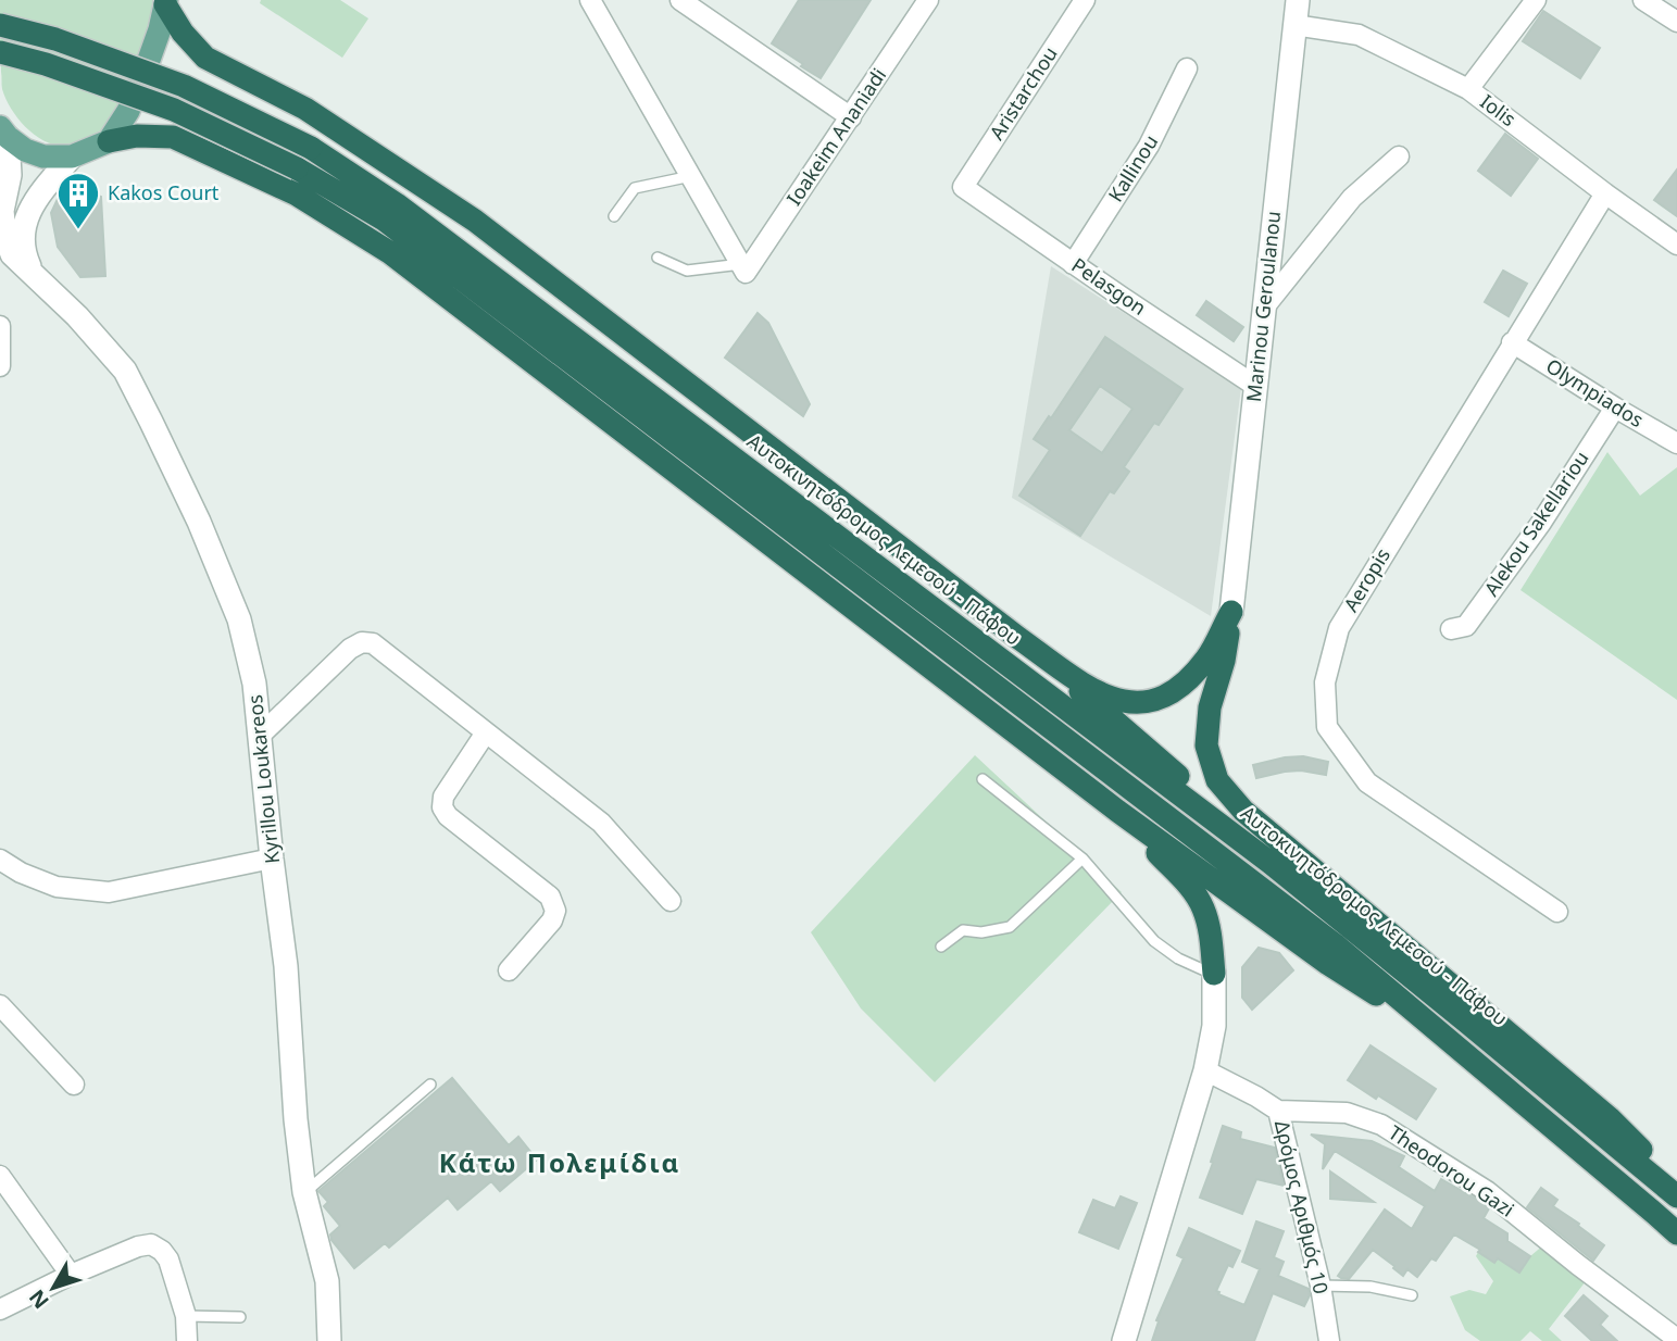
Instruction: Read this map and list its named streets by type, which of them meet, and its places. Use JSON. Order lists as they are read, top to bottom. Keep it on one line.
{"streets":{"highway":["Αυτοκινητόδρομος Λεμεσού - Πάφου"],"street":["Aristarchou","Iolis","Ioakeim Ananiadi","Kallinou","Pelasgon","Marinou Geroulanou","Olympiados","Alekou Sakellariou","Aeropis","Kyrillou Loukareos","Theodorou Gazi","Δρόμος Αριθμός 10"]},"crossings":[["Aristarchou","Pelasgon"],["Iolis","Marinou Geroulanou"],["Iolis","Aeropis"],["Kallinou","Pelasgon"],["Pelasgon","Marinou Geroulanou"],["Olympiados","Alekou Sakellariou"],["Olympiados","Aeropis"],["Theodorou Gazi","Δρόμος Αριθμός 10"]],"districts":["Κάτω Πολεμίδια"],"places":{"building":["Kakos Court"]},"north":"bottom left"}
